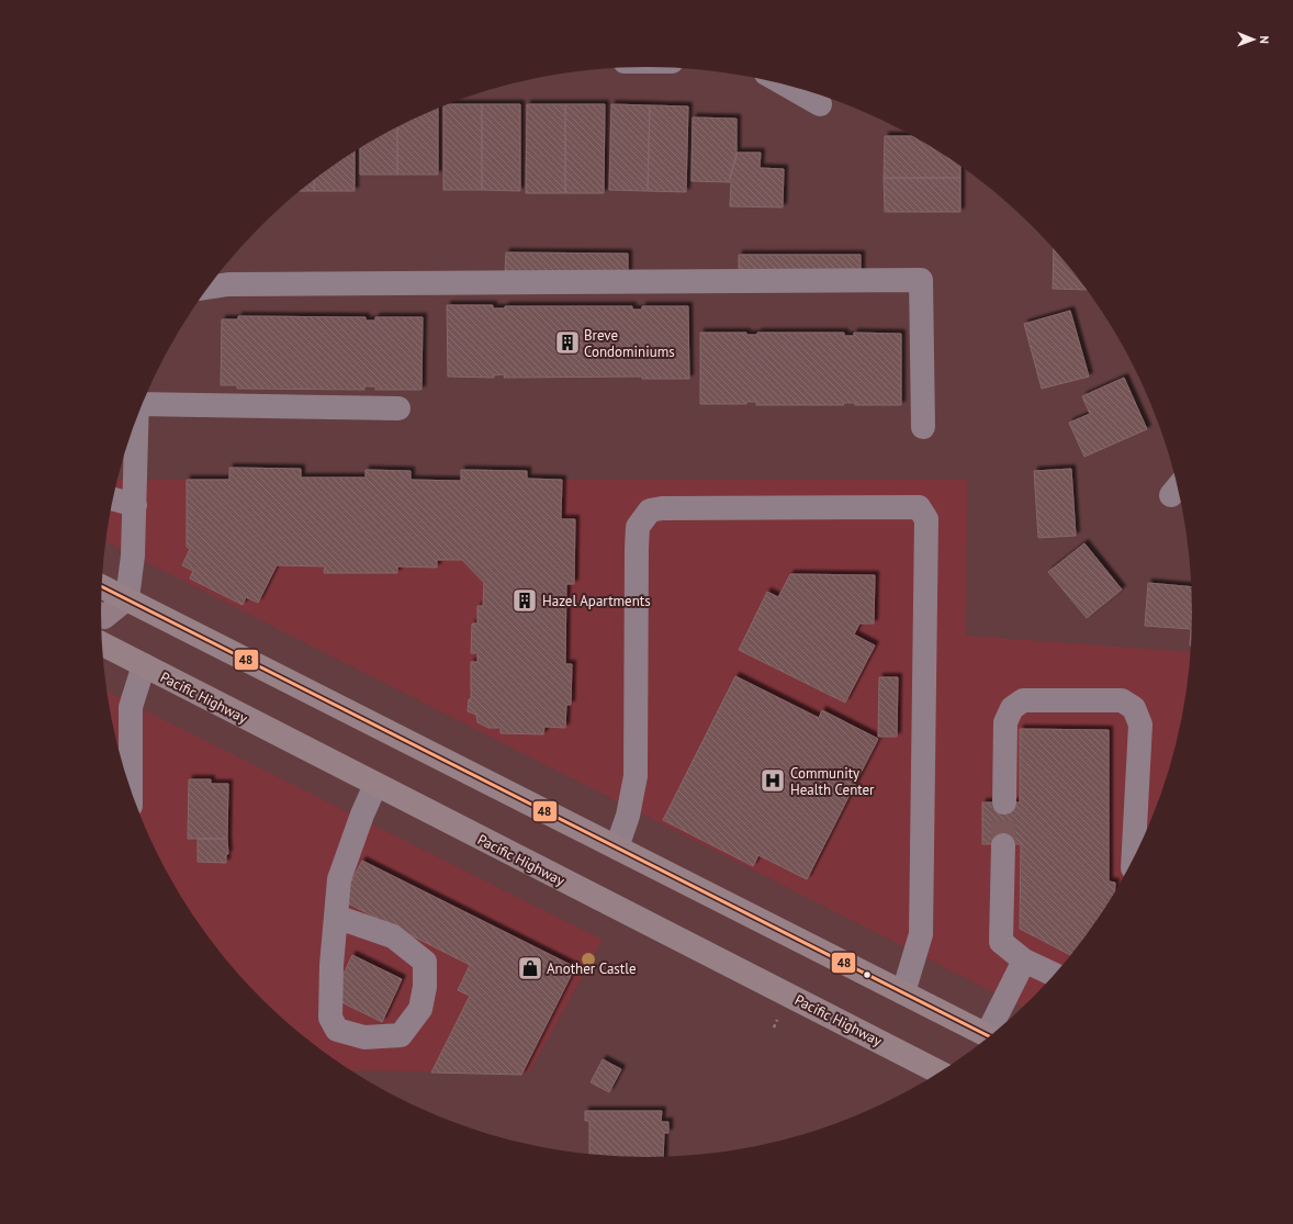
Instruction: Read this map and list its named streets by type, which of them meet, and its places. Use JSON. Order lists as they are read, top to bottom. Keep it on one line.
{"streets":{"highway":["Pacific Highway"]},"places":{"building":["Breve Condominiums","Hazel Apartments"],"hospital":["Community Health Center"],"shop":["Another Castle"]},"lines":["transit line 48"],"north":"right"}
